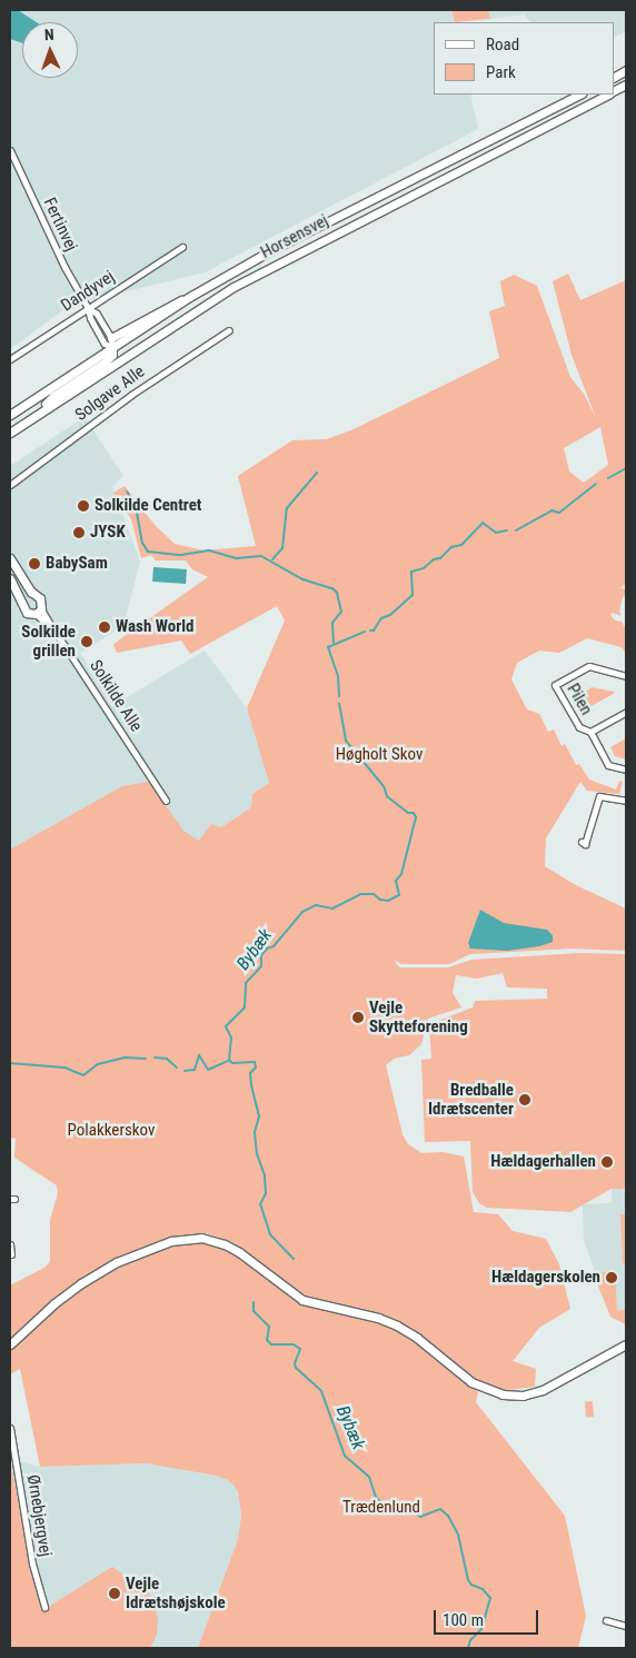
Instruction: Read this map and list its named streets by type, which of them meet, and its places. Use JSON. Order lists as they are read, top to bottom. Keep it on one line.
{"streets":{"main road":["Horsensvej","Solkilde Alle"],"street":["Fertinvej","Dandyvej","Solgave Alle","Pilen","Ørnebjergvej"]},"crossings":[["Fertinvej","Horsensvej"],["Fertinvej","Dandyvej"]],"water":["Bybæk"],"parks":["Høgholt Skov","Polakkerskov","Trædenlund"],"places":["Solkilde Centret","JYSK","BabySam","Wash World","Solkilde grillen","Vejle Skytteforening","Bredballe Idrætscenter","Hældagerhallen","Hældagerskolen","Vejle Idrætshøjskole"],"legend":["Road","Park"],"scale_bar":"100 m","north":"top"}
